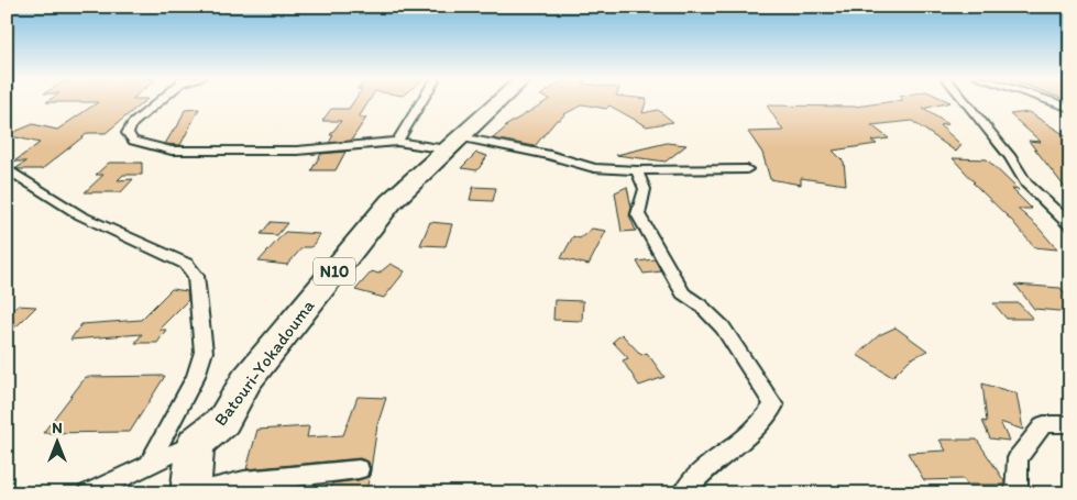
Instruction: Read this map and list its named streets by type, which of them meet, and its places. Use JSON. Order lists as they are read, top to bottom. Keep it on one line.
{"streets":{"highway":["N10","Batouri-Yokadouma"]},"north":"top"}
